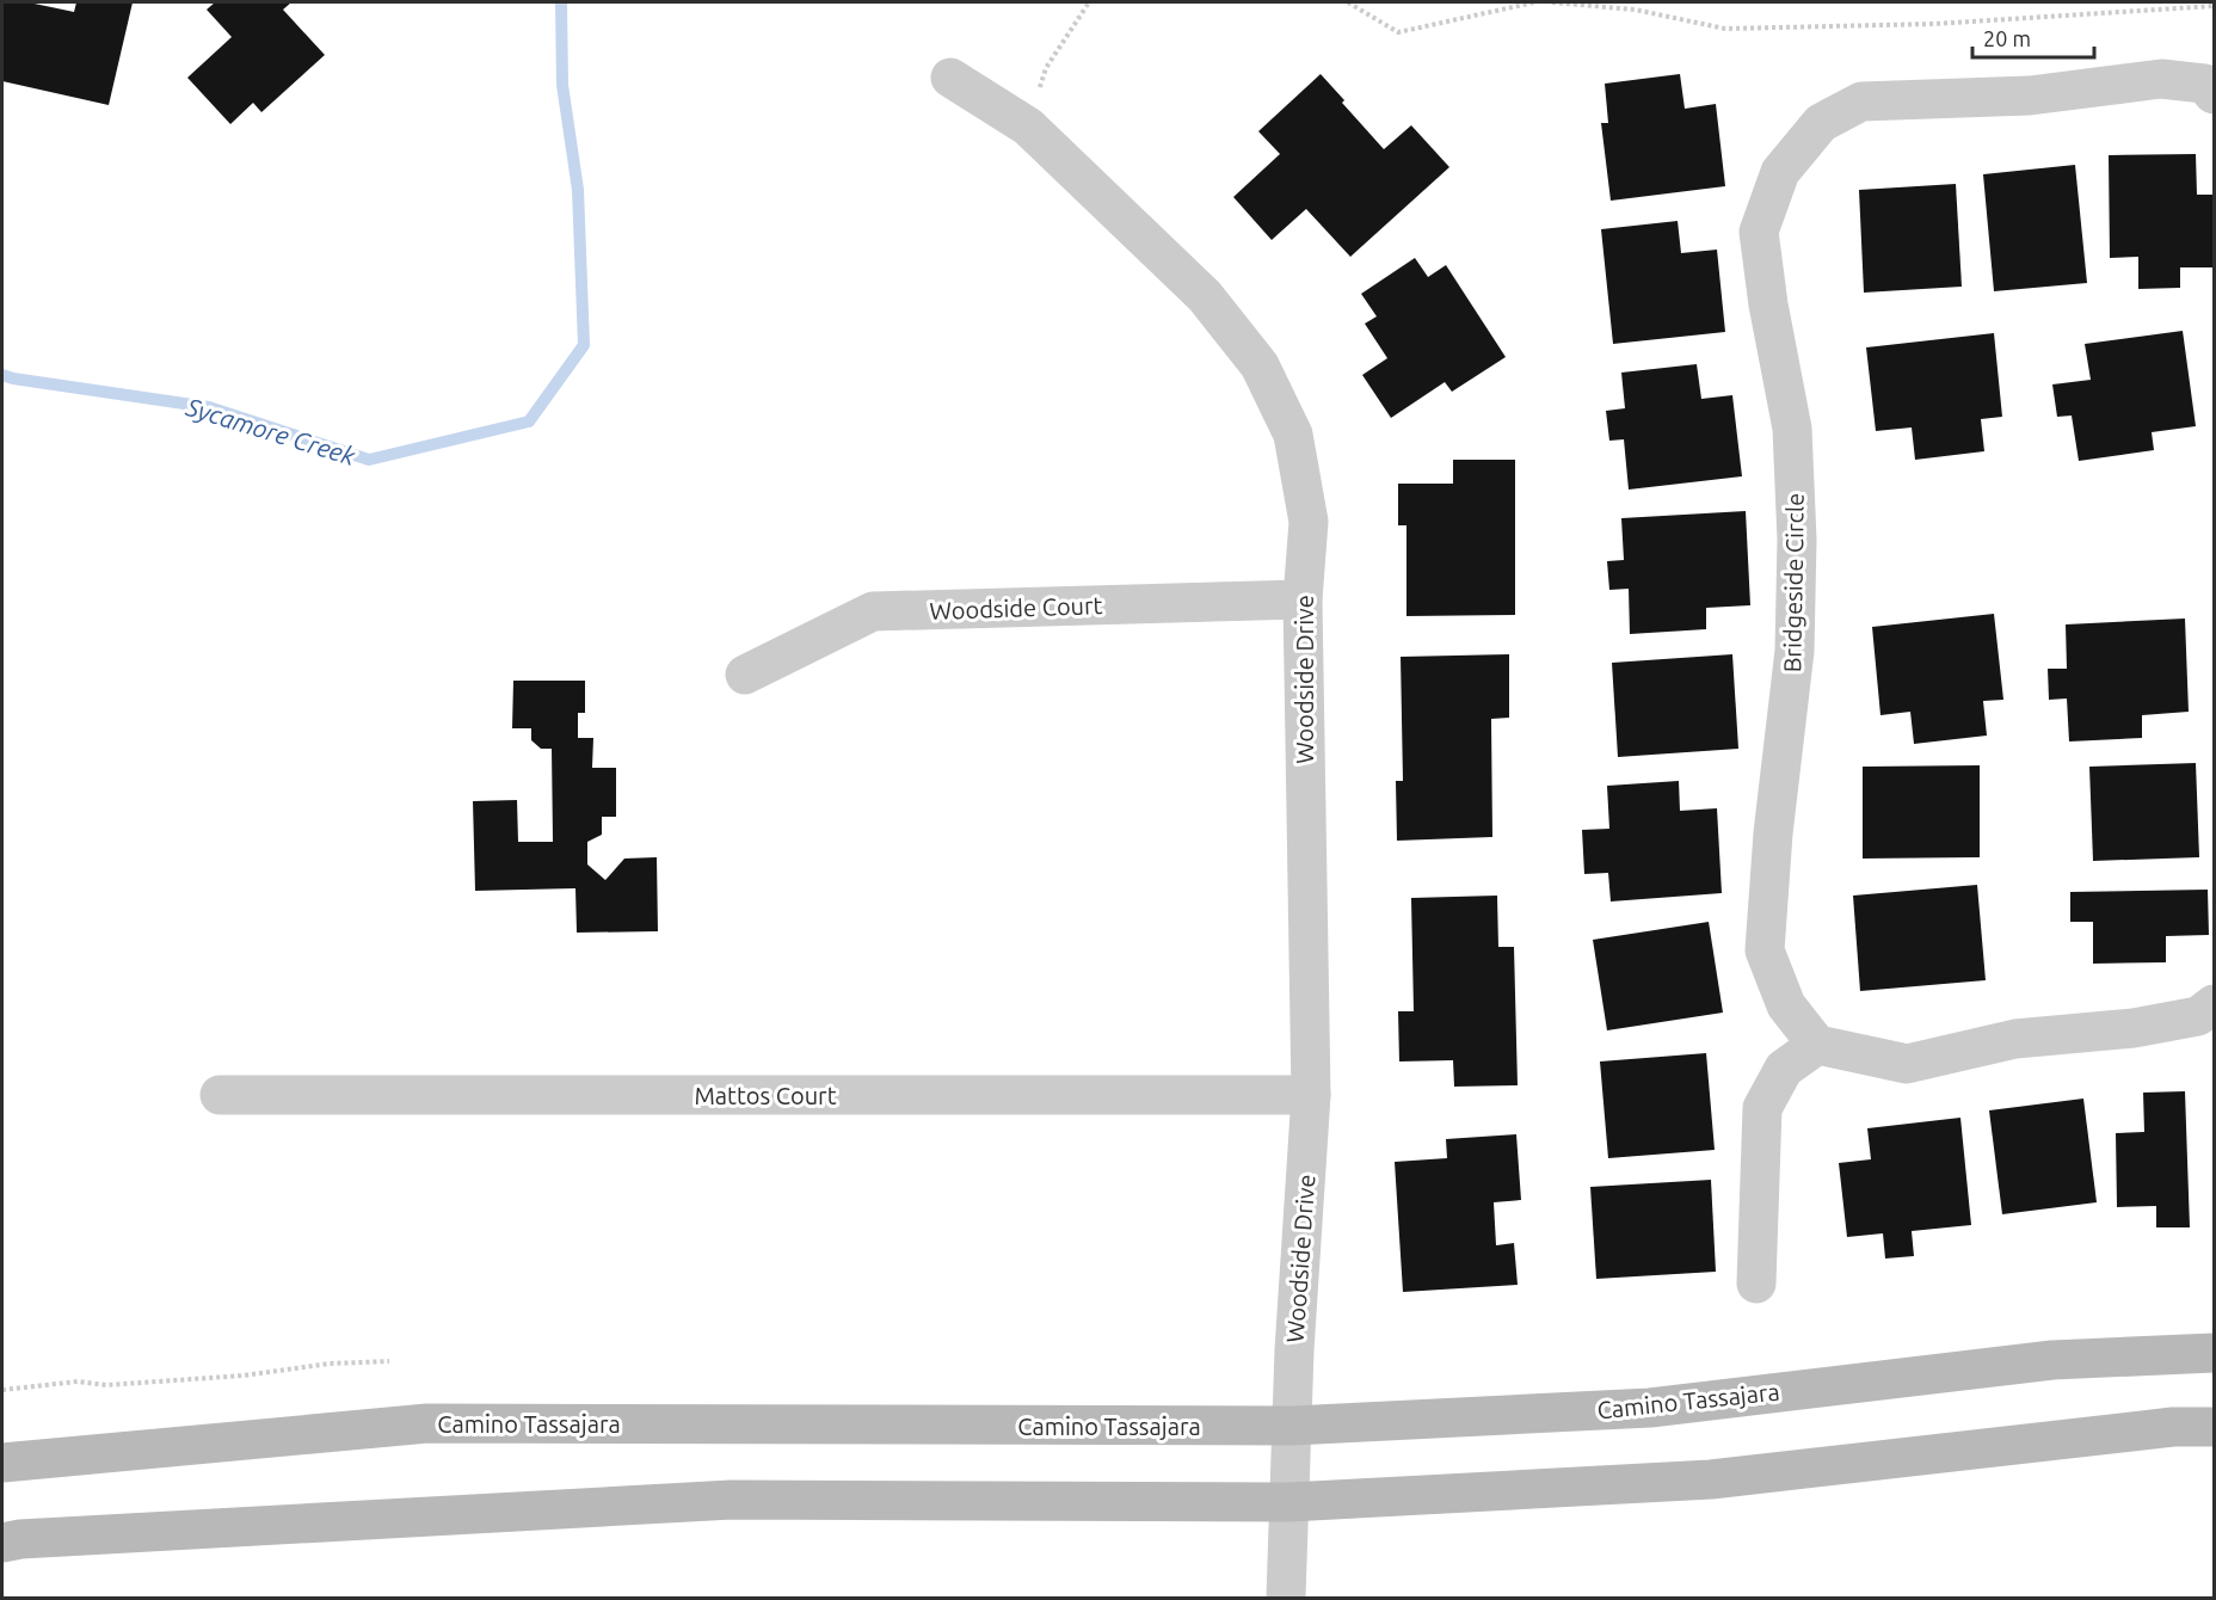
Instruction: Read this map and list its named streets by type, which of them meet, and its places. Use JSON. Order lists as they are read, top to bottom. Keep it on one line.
{"streets":{"main road":["Camino Tassajara"],"street":["Bridgeside Circle","Woodside Court","Woodside Drive","Mattos Court"]},"crossings":[["Woodside Court","Woodside Drive"],["Woodside Drive","Mattos Court"],["Woodside Drive","Camino Tassajara"]],"water":["Sycamore Creek"],"scale_bar":"20 m"}
